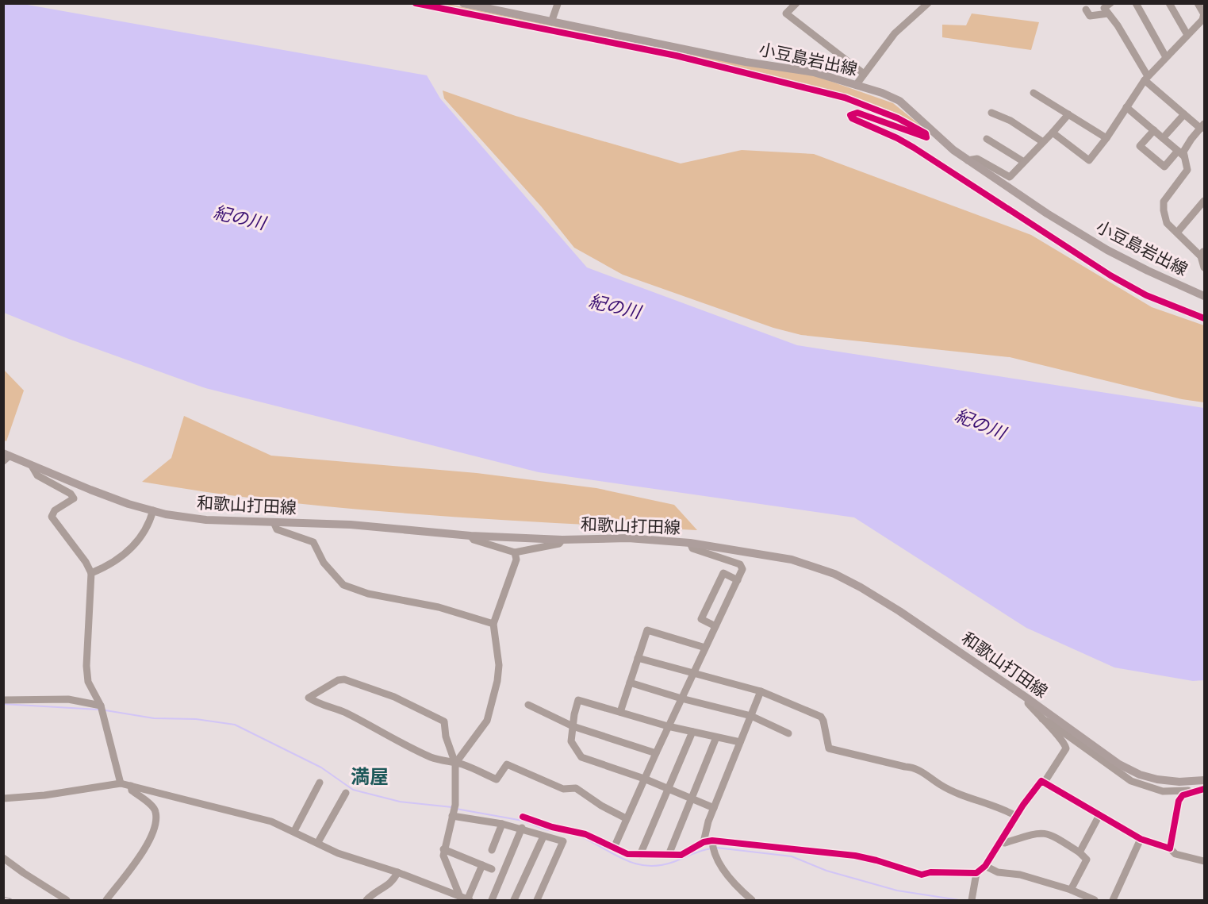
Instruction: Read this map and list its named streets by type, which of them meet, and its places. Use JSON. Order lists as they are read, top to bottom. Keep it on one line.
{"streets":{"main road":["小豆島岩出線","和歌山打田線"]},"districts":["満屋"],"water":["紀の川"]}
